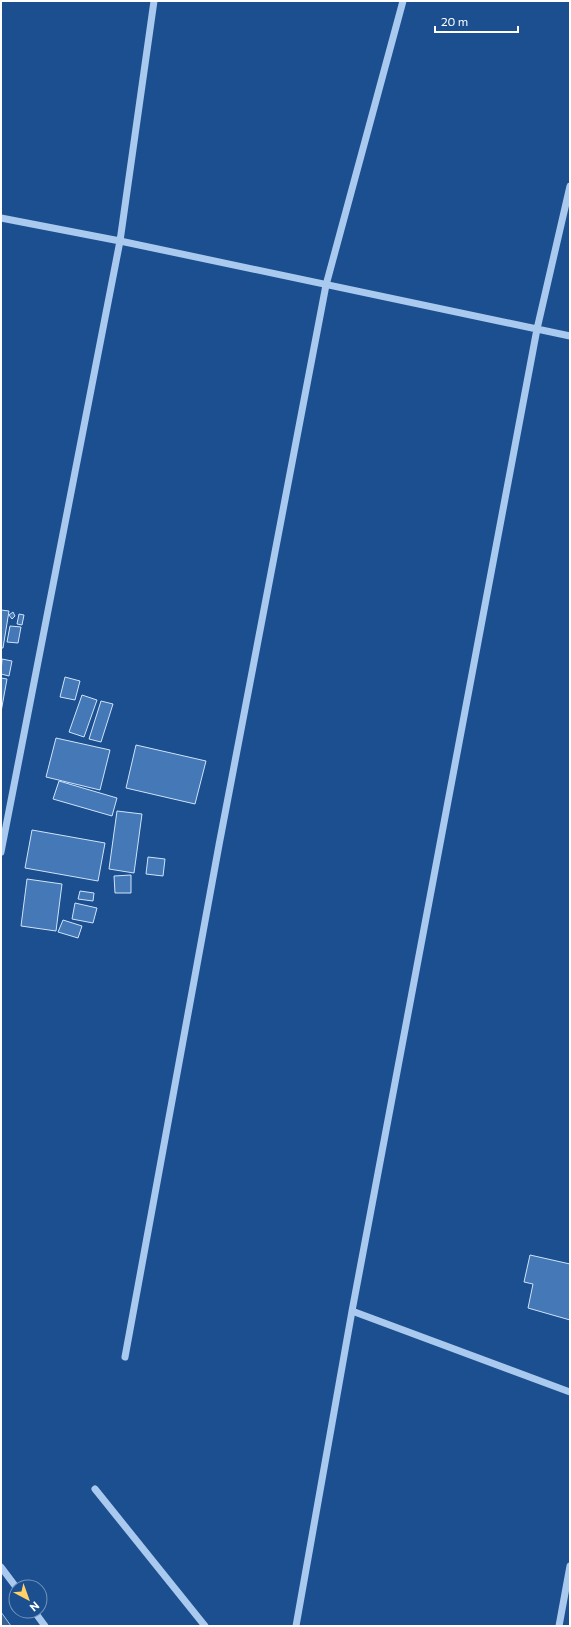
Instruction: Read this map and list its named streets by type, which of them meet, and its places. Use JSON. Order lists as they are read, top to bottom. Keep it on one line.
{"scale_bar":"20 m","north":"bottom right"}
